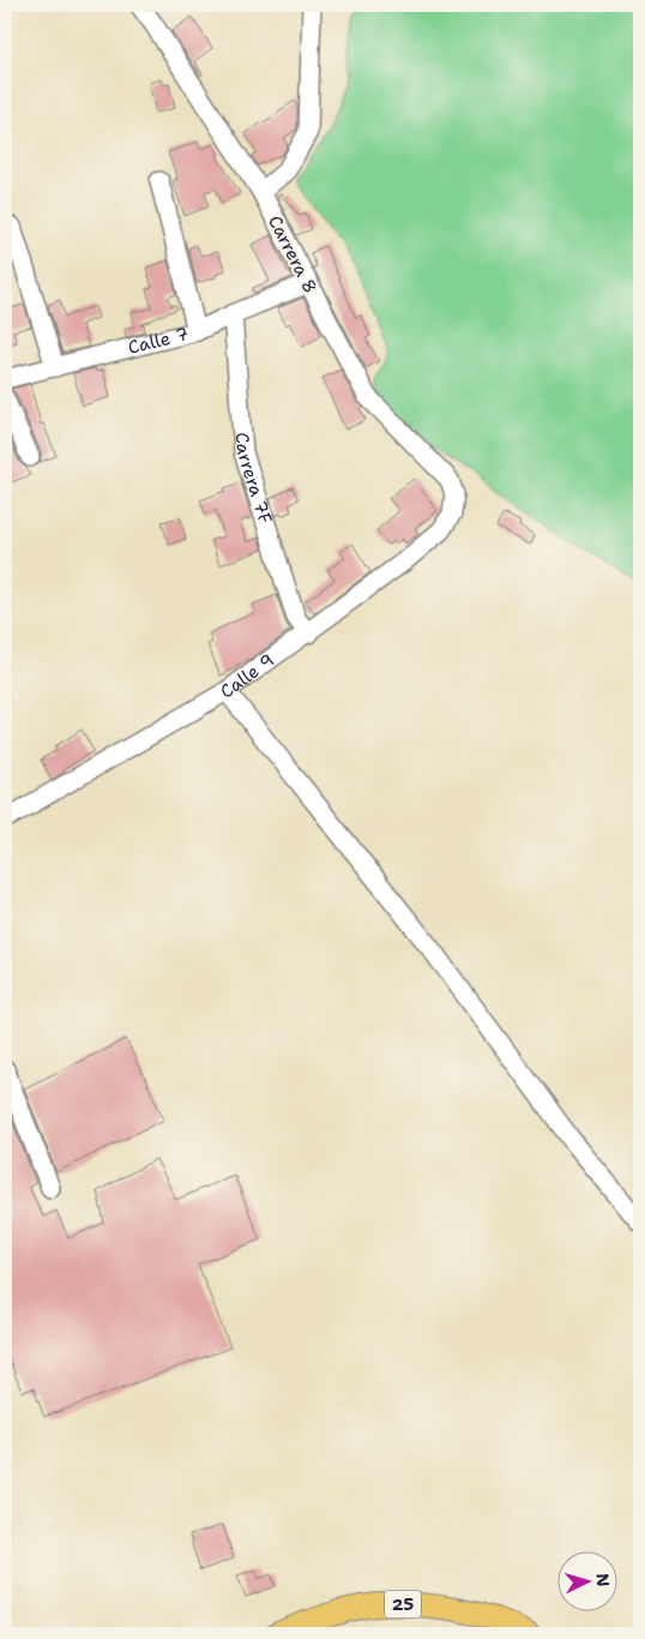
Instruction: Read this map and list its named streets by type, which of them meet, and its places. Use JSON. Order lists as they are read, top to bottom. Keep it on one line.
{"streets":{"main road":["25"],"street":["Carrera 8","Calle 7","Carrera 7F","Calle 9"]},"crossings":[["Carrera 8","Calle 7"],["Carrera 8","Calle 9"],["Calle 7","Carrera 7F"],["Carrera 7F","Calle 9"]],"north":"right"}
